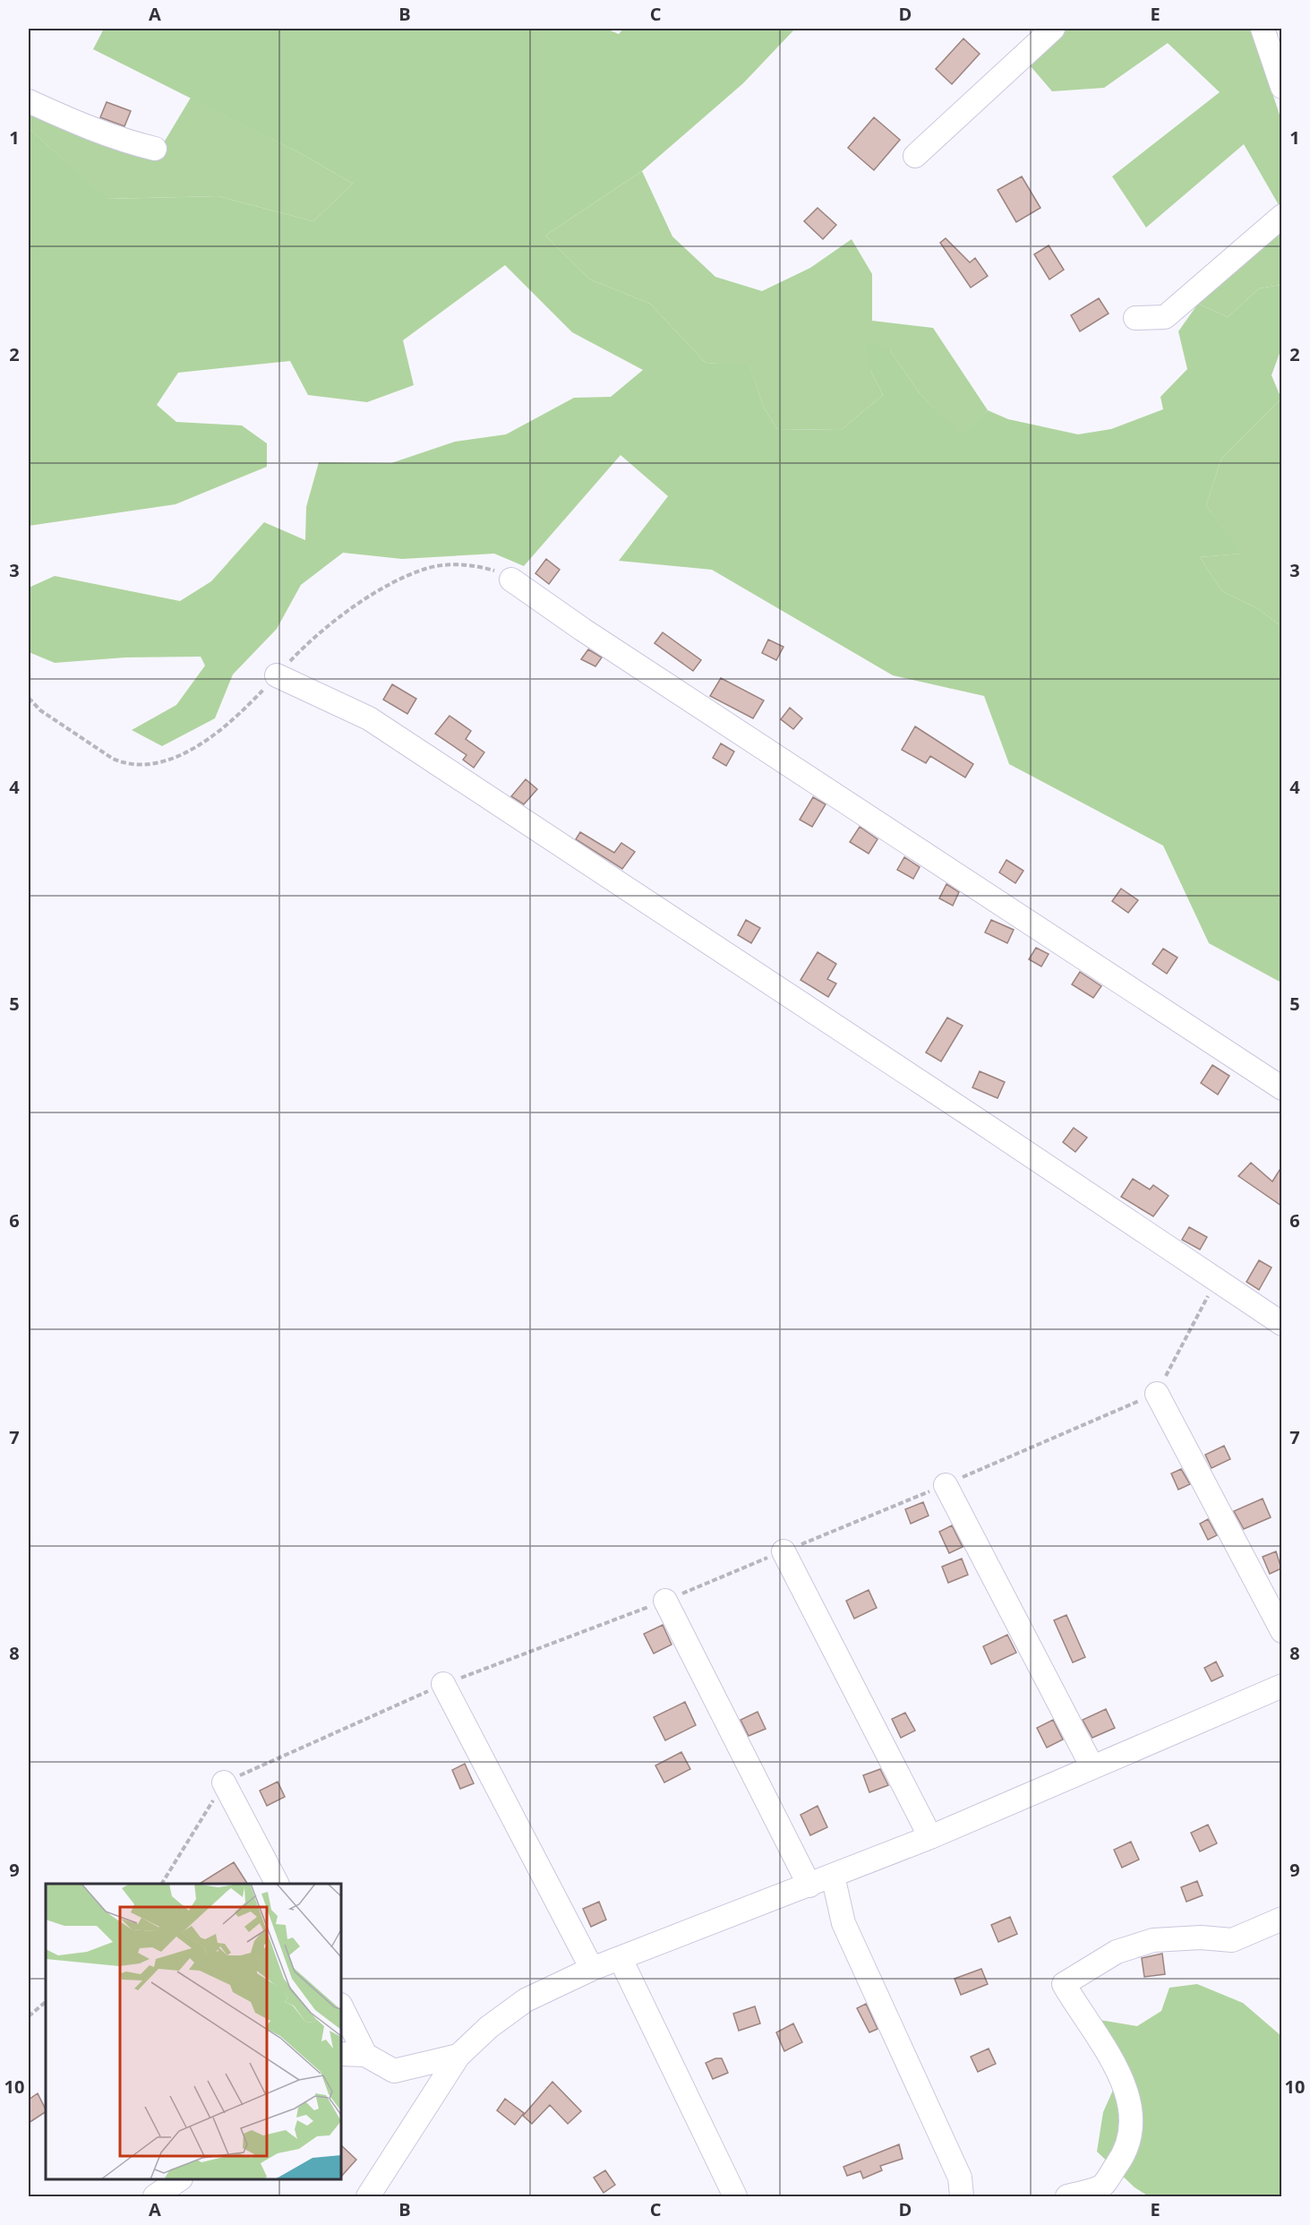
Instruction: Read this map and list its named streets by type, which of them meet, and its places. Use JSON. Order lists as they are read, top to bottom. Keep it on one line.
{"grid":{"columns":["A","B","C","D","E"],"rows":["1","2","3","4","5","6","7","8","9","10"]}}
